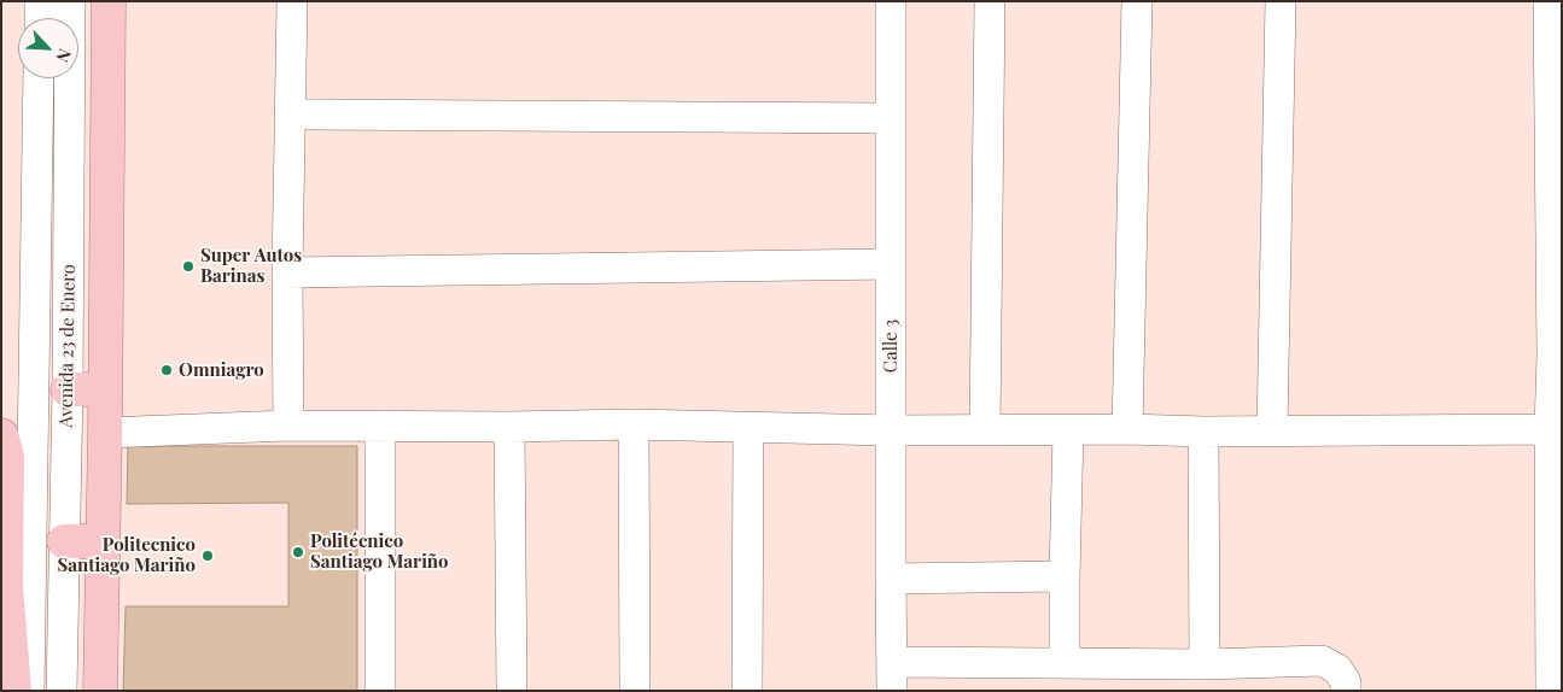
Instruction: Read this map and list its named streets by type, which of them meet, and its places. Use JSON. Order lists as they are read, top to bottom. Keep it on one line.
{"streets":{"main road":["Avenida 23 de Enero"],"street":["Calle 3"]},"places":["Super Autos Barinas","Omniagro","Politécnico Santiago Mariño","Politecnico Santiago Mariño"],"north":"bottom right"}
